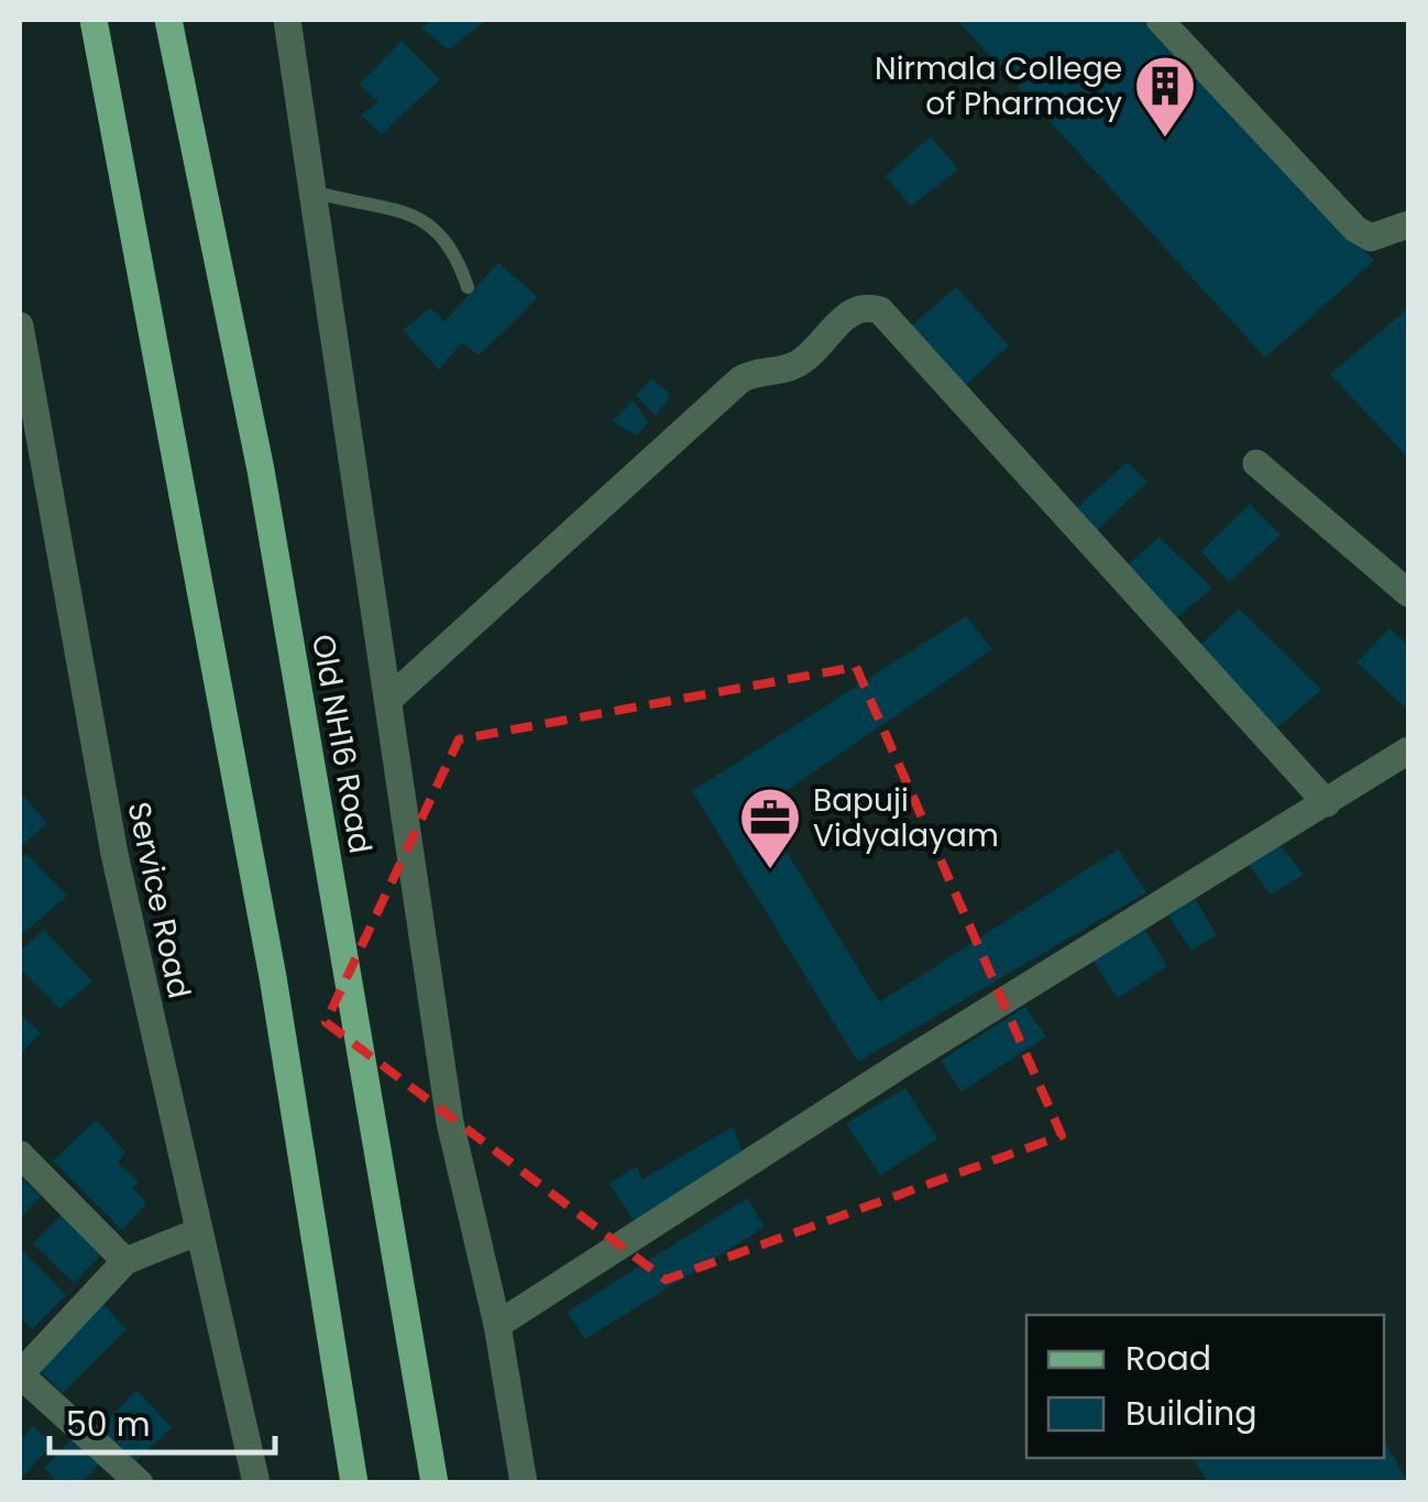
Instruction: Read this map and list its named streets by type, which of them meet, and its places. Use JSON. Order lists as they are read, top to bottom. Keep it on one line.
{"streets":{"main road":["Old NH16 Road"],"street":["Service Road"]},"places":{"building":["Nirmala College of Pharmacy"],"office":["Bapuji Vidyalayam"]},"legend":["Road","Building"],"scale_bar":"50 m"}
